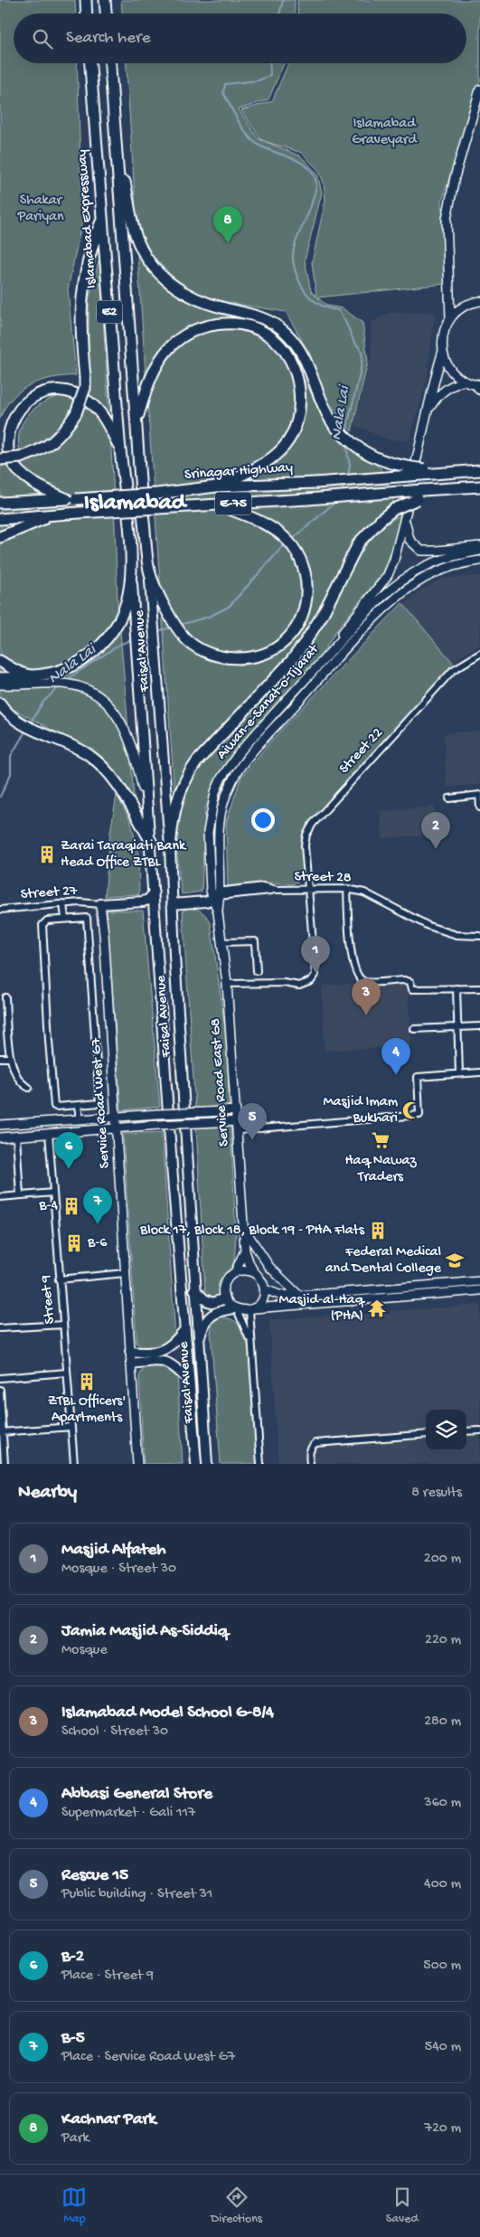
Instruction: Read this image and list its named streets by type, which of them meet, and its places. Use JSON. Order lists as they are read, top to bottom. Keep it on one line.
{"streets":{"highway":["Islamabad Expressway","E2","Srinagar Highway","E-75"],"main road":["Faisal Avenue"],"street":["Aiwan-e-Sanat-o-Tijarat","Street 22","Street 28","Street 27","Service Road East G8","Service Road West G7","Street 9"]},"crossings":[["Islamabad Expressway","Faisal Avenue"],["E2","Faisal Avenue"],["Aiwan-e-Sanat-o-Tijarat","Street 28"],["Aiwan-e-Sanat-o-Tijarat","Service Road East G8"],["Street 22","Street 28"],["Street 22","Service Road East G8"],["Street 27","Service Road West G7"]],"districts":["Islamabad"],"water":["Nala Lai"],"parks":["Islamabad Graveyard","Shakar Pariyan"],"places":{"building":["Zarai Taraqiati Bank Head Office ZTBL","B-4","Block 17, Block 18, Block 19 - PHA Flats","B-6","ZTBL Officers' Apartments"],"mosque":["Masjid Imam Bukhari"],"supermarket":["Haq Nawaz Traders"],"school or university":["Federal Medical and Dental College"],"temple":["Masjid-al-Haq (PHA)"]},"page":{"search":"Search here","pins":["8","2","1","3","4","5","6","7"],"heading":["Nearby","8 results"],"list":[{"mark":"1","name":"Masjid Alfateh","note":"Mosque · Street 30","value":"200 m"},{"mark":"2","name":"Jamia Masjid As-Siddiq","note":"Mosque","value":"220 m"},{"mark":"3","name":"Islamabad Model School G-8/4","note":"School · Street 30","value":"280 m"},{"mark":"4","name":"Abbasi General Store","note":"Supermarket · Gali 117","value":"360 m"},{"mark":"5","name":"Rescue 15","note":"Public building · Street 31","value":"400 m"},{"mark":"6","name":"B-2","note":"Place · Street 9","value":"500 m"},{"mark":"7","name":"B-5","note":"Place · Service Road West G7","value":"540 m"},{"mark":"8","name":"Kachnar Park","note":"Park","value":"720 m"}],"nav":["Map","Directions","Saved"]}}
